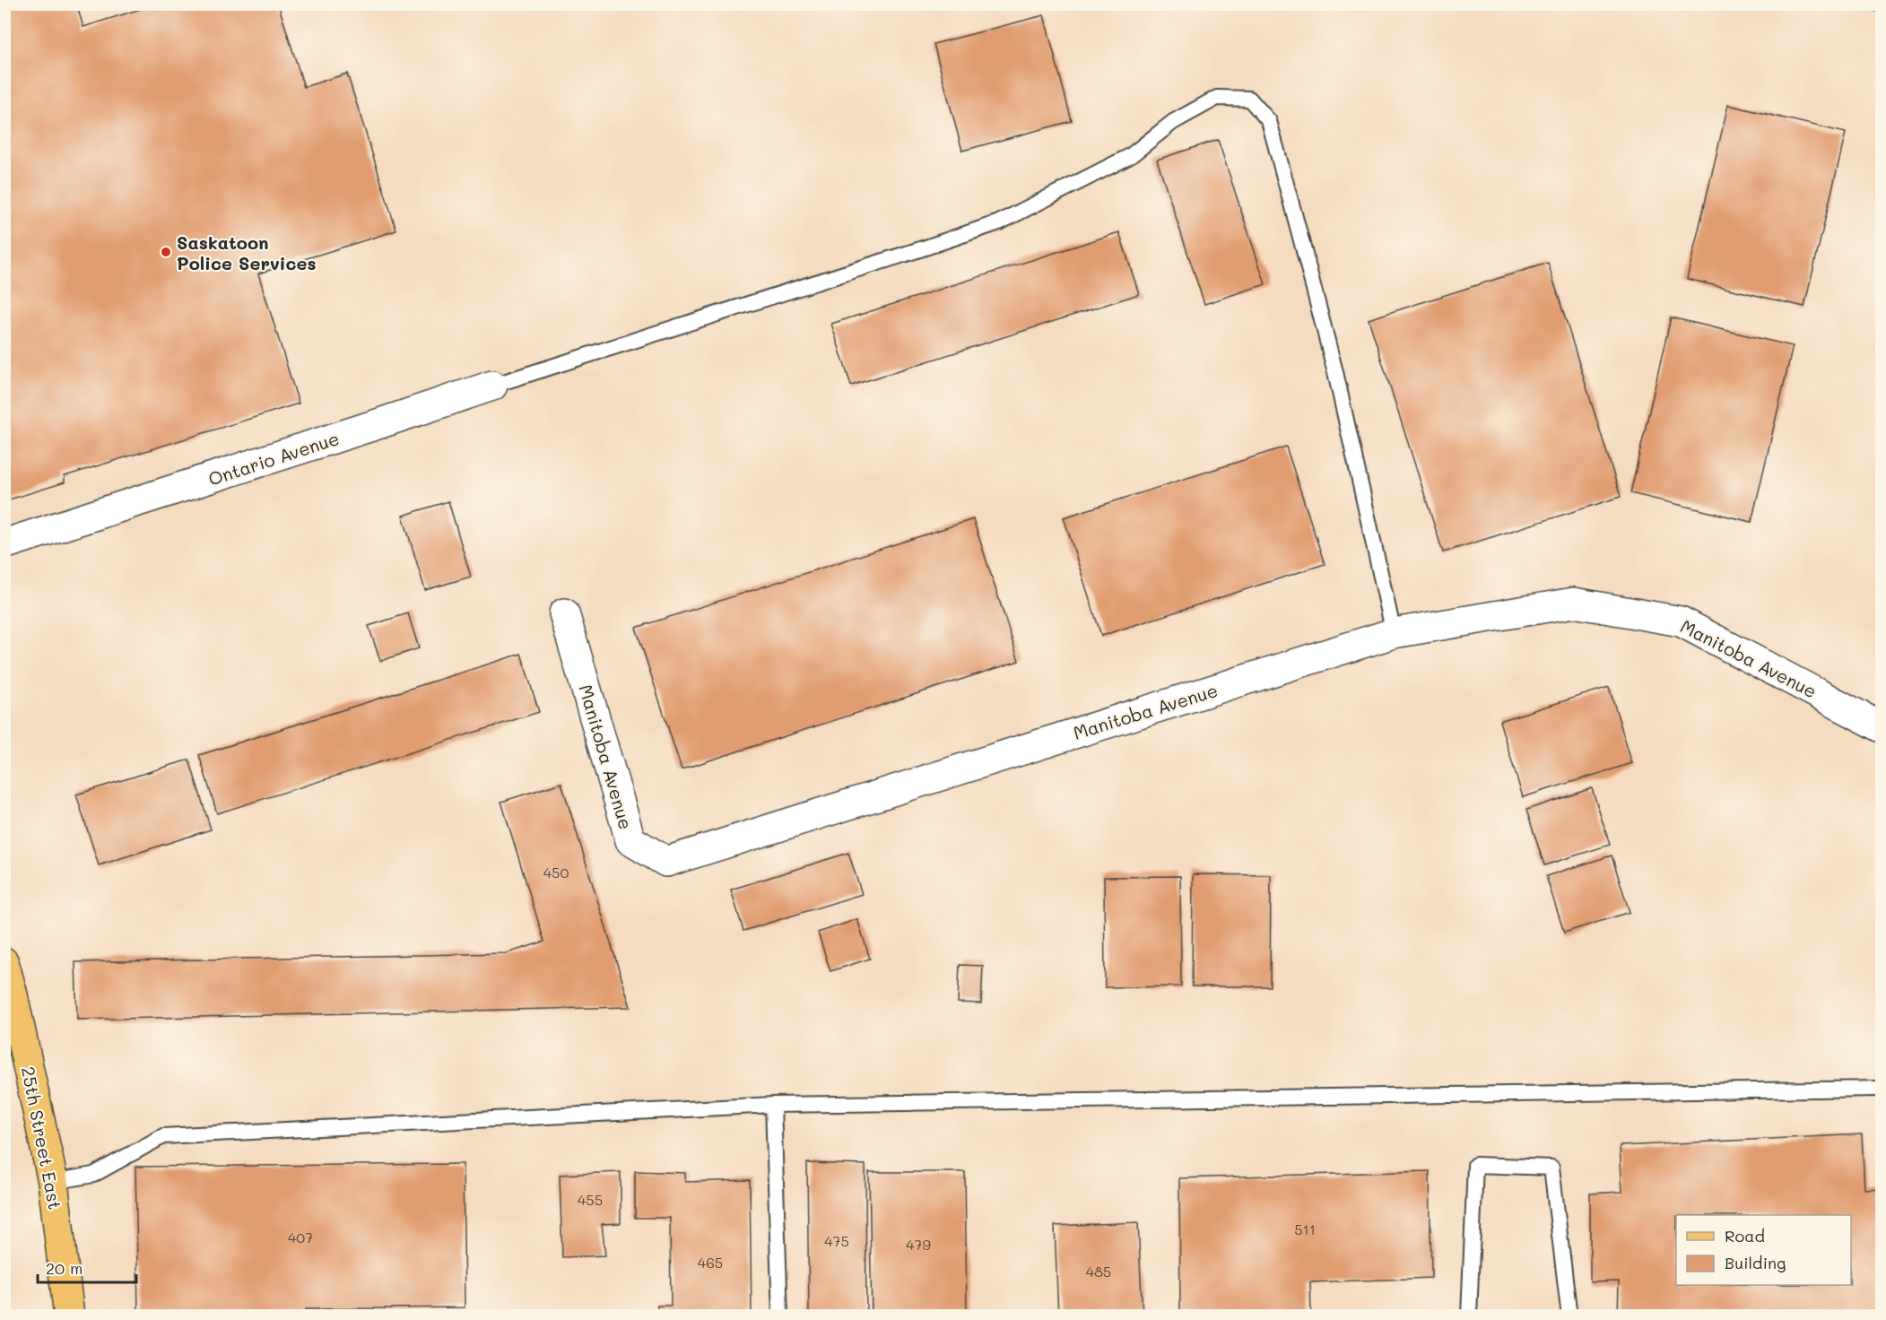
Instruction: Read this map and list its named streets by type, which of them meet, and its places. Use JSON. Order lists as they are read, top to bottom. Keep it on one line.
{"streets":{"main road":["25th Street East"],"street":["Ontario Avenue","Manitoba Avenue"]},"crossings":[["Ontario Avenue","Manitoba Avenue"]],"places":["Saskatoon Police Services"],"house_numbers":["450","455","511","407","475","479","465","485"],"legend":["Road","Building"],"scale_bar":"20 m"}
